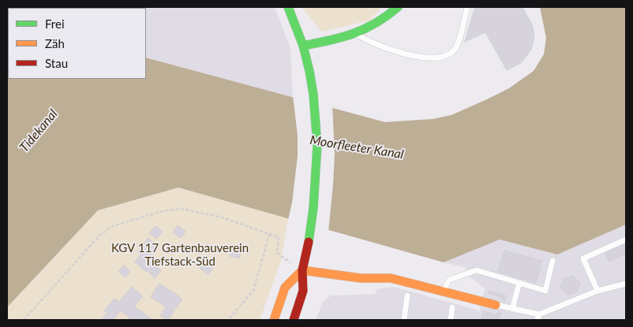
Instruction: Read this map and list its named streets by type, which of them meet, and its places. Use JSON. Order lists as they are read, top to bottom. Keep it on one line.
{"water":["Tidekanal","Moorfleeter Kanal"],"parks":["KGV 117 Gartenbauverein Tiefstack-Süd"],"legend":["Frei","Zäh","Stau"]}
